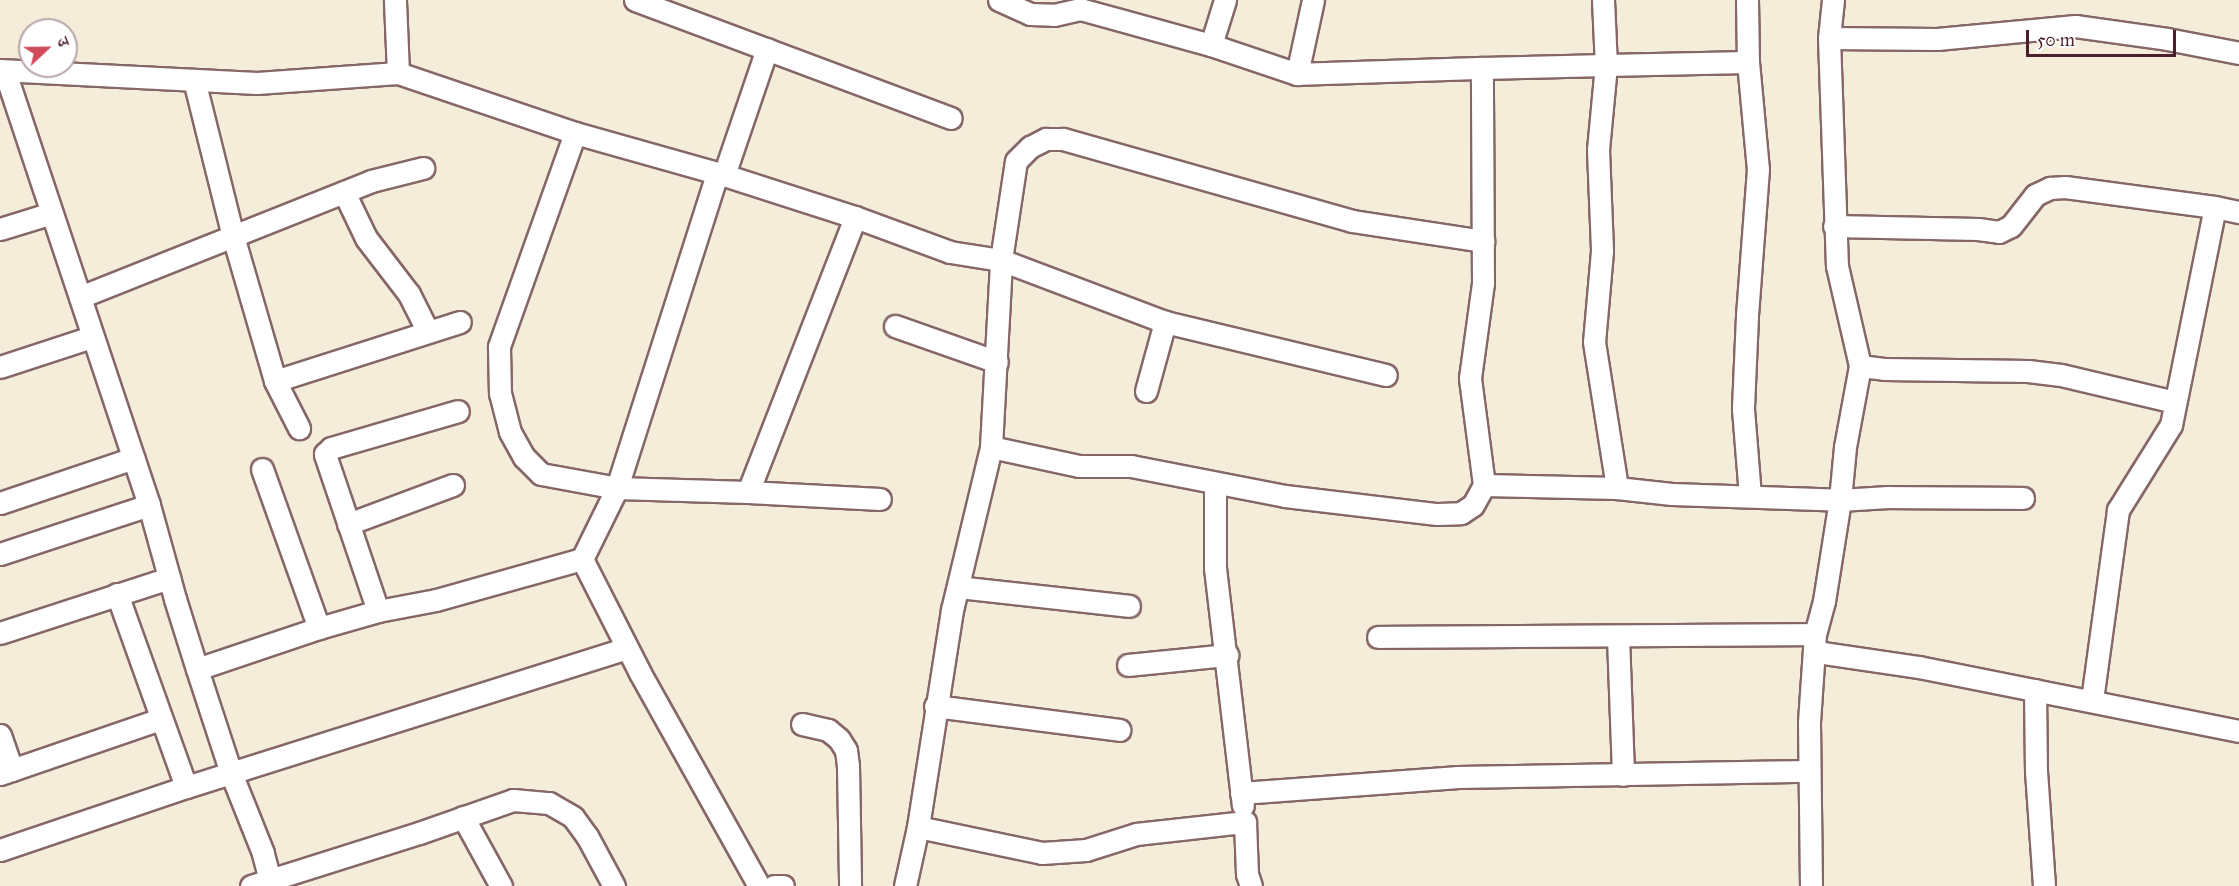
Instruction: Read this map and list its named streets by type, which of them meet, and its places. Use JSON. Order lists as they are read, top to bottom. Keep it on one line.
{"scale_bar":"50 m","north":"right"}
